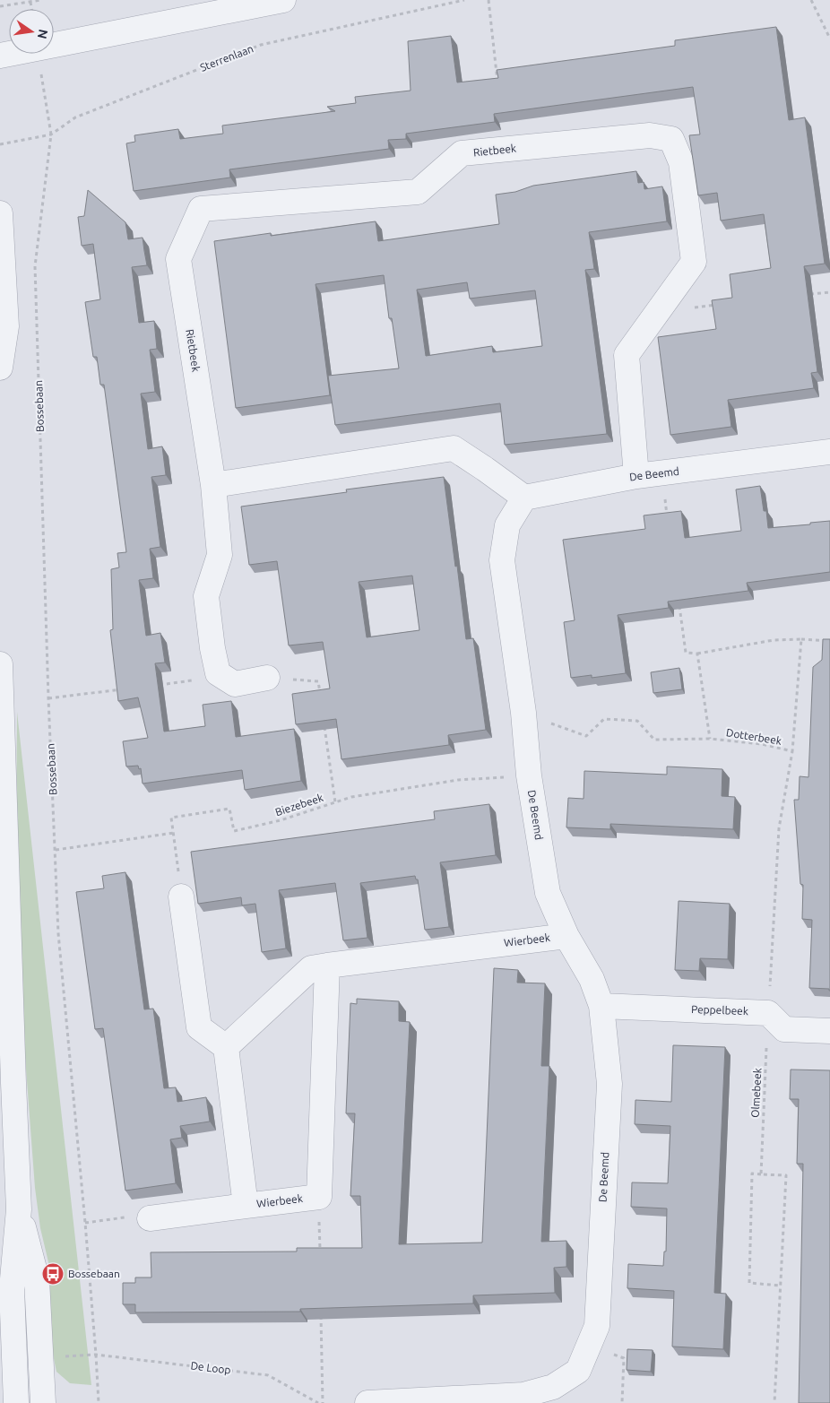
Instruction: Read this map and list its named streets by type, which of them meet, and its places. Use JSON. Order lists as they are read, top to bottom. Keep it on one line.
{"streets":{"street":["Rietbeek","De Beemd","Wierbeek","Peppelbeek"],"path":["Sterrenlaan","Bossebaan","Dotterbeek","Biezebeek","Olmebeek","De Loop"]},"crossings":[["Sterrenlaan","Bossebaan"],["Rietbeek","De Beemd"],["Bossebaan","De Loop"],["De Beemd","Dotterbeek"],["De Beemd","Biezebeek"],["De Beemd","Wierbeek"],["De Beemd","Peppelbeek"],["Dotterbeek","Peppelbeek"],["Dotterbeek","Olmebeek"],["Peppelbeek","Olmebeek"]],"places":{"bus stop":["Bossebaan"]},"north":"right"}
